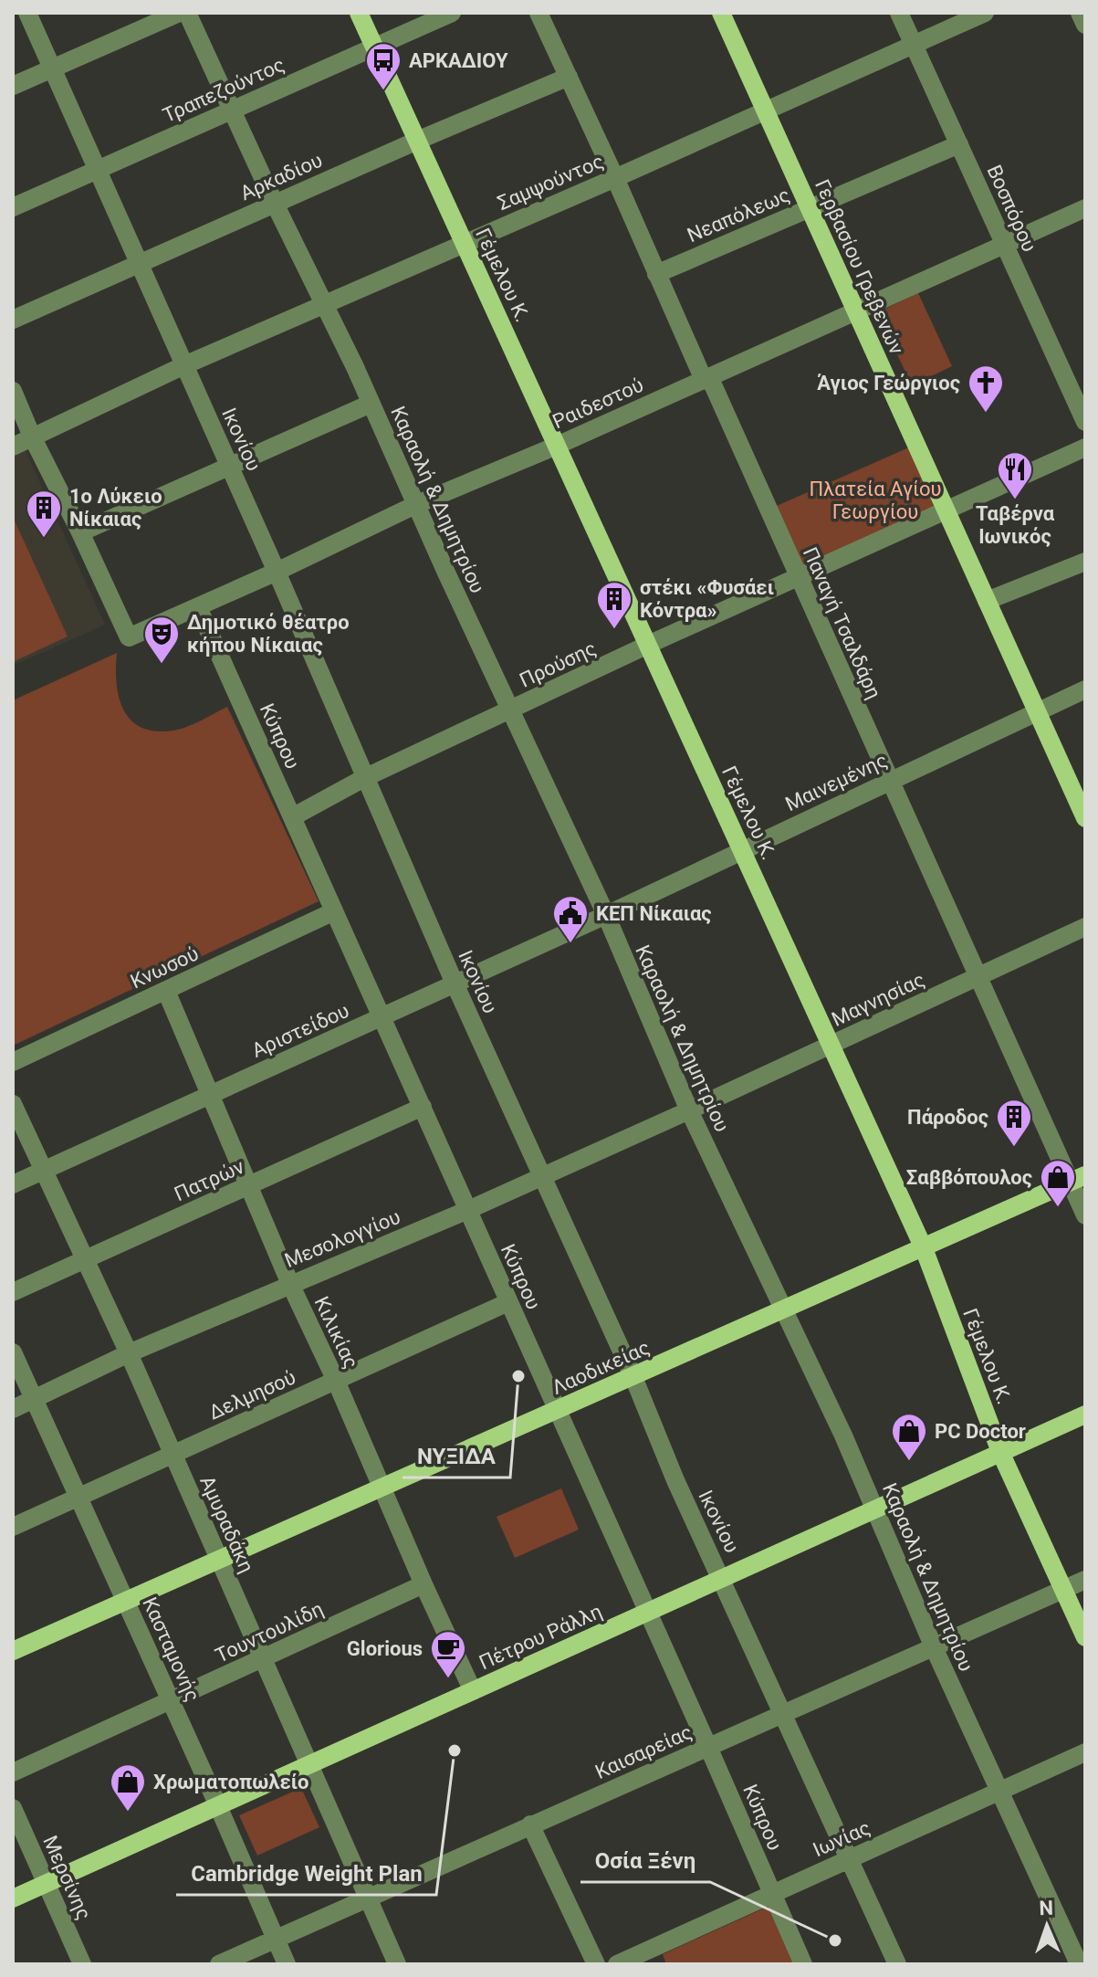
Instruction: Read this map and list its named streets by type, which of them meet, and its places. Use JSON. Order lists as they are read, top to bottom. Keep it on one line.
{"streets":{"main road":["Γερβασίου Γρεβενών","Γέμελου Κ.","Λαοδικείας","Πέτρου Ράλλη"],"street":["Τραπεζούντος","Αρκαδίου","Σαμψούντος","Βοσπόρου","Νεαπόλεως","Ραιδεστού","Ικονίου","Καραολή & Δημητρίου","Παναγή Τσαλδάρη","Προύσης","Κύπρου","Μαινεμένης","Κνωσού","Μαγνησίας","Αριστείδου","Πατρών","Μεσολογγίου","Κιλικίας","Δελμησού","Αμυραδάκη","Τουντουλίδη","Κασταμονής","Καισαρείας","Ιωνίας","Μερσίνης"]},"crossings":[["Τραπεζούντος","Γέμελου Κ."],["Τραπεζούντος","Ικονίου"],["Τραπεζούντος","Καραολή & Δημητρίου"],["Αρκαδίου","Γέμελου Κ."],["Αρκαδίου","Ικονίου"],["Αρκαδίου","Καραολή & Δημητρίου"],["Αρκαδίου","Παναγή Τσαλδάρη"],["Σαμψούντος","Βοσπόρου"],["Σαμψούντος","Γερβασίου Γρεβενών"],["Σαμψούντος","Γέμελου Κ."],["Σαμψούντος","Ικονίου"],["Σαμψούντος","Καραολή & Δημητρίου"],["Σαμψούντος","Παναγή Τσαλδάρη"],["Βοσπόρου","Νεαπόλεως"],["Βοσπόρου","Ραιδεστού"],["Νεαπόλεως","Γερβασίου Γρεβενών"],["Νεαπόλεως","Παναγή Τσαλδάρη"],["Γερβασίου Γρεβενών","Ραιδεστού"],["Γερβασίου Γρεβενών","Προύσης"],["Γερβασίου Γρεβενών","Μαινεμένης"],["Γέμελου Κ.","Ραιδεστού"],["Γέμελου Κ.","Προύσης"],["Γέμελου Κ.","Μαινεμένης"],["Γέμελου Κ.","Μαγνησίας"],["Γέμελου Κ.","Λαοδικείας"],["Γέμελου Κ.","Πέτρου Ράλλη"],["Γέμελου Κ.","Καισαρείας"],["Ραιδεστού","Ικονίου"],["Ραιδεστού","Καραολή & Δημητρίου"],["Ραιδεστού","Παναγή Τσαλδάρη"],["Ραιδεστού","Κύπρου"],["Ικονίου","Προύσης"],["Ικονίου","Αριστείδου"],["Ικονίου","Μεσολογγίου"],["Ικονίου","Λαοδικείας"],["Ικονίου","Πέτρου Ράλλη"],["Ικονίου","Καισαρείας"],["Ικονίου","Ιωνίας"],["Καραολή & Δημητρίου","Προύσης"],["Καραολή & Δημητρίου","Μαινεμένης"],["Καραολή & Δημητρίου","Μαγνησίας"],["Καραολή & Δημητρίου","Αριστείδου"],["Καραολή & Δημητρίου","Μεσολογγίου"],["Καραολή & Δημητρίου","Λαοδικείας"],["Καραολή & Δημητρίου","Πέτρου Ράλλη"],["Καραολή & Δημητρίου","Καισαρείας"],["Καραολή & Δημητρίου","Ιωνίας"],["Παναγή Τσαλδάρη","Προύσης"],["Παναγή Τσαλδάρη","Μαινεμένης"],["Παναγή Τσαλδάρη","Μαγνησίας"],["Παναγή Τσαλδάρη","Λαοδικείας"],["Προύσης","Κύπρου"],["Κύπρου","Κνωσού"],["Κύπρου","Αριστείδου"],["Κύπρου","Πατρών"],["Κύπρου","Μεσολογγίου"],["Κύπρου","Λαοδικείας"],["Κύπρου","Δελμησού"],["Κύπρου","Πέτρου Ράλλη"],["Κύπρου","Καισαρείας"],["Κύπρου","Ιωνίας"],["Μαινεμένης","Αριστείδου"],["Κνωσού","Κιλικίας"],["Μαγνησίας","Μεσολογγίου"],["Αριστείδου","Κιλικίας"],["Αριστείδου","Αμυραδάκη"],["Πατρών","Κιλικίας"],["Πατρών","Αμυραδάκη"],["Μεσολογγίου","Κιλικίας"],["Μεσολογγίου","Αμυραδάκη"],["Μεσολογγίου","Κασταμονής"],["Κιλικίας","Λαοδικείας"],["Κιλικίας","Δελμησού"],["Κιλικίας","Τουντουλίδη"],["Κιλικίας","Πέτρου Ράλλη"],["Λαοδικείας","Αμυραδάκη"],["Λαοδικείας","Κασταμονής"],["Δελμησού","Αμυραδάκη"],["Δελμησού","Κασταμονής"],["Αμυραδάκη","Τουντουλίδη"],["Αμυραδάκη","Πέτρου Ράλλη"],["Αμυραδάκη","Καισαρείας"],["Τουντουλίδη","Κασταμονής"],["Πέτρου Ράλλη","Κασταμονής"],["Πέτρου Ράλλη","Μερσίνης"],["Κασταμονής","Καισαρείας"]],"parks":["Πλατεία Αγίου Γεωργίου"],"places":{"bus stop":["ΑΡΚΑΔΙΟΥ"],"church":["Άγιος Γεώργιος"],"restaurant":["Ταβέρνα Ιωνικός"],"building":["1ο Λύκειο Νίκαιας","στέκι «Φυσάει Κόντρα»","Πάροδος"],"theatre":["Δημοτικό θέατρο κήπου Νίκαιας"],"public building":["ΚΕΠ Νίκαιας"],"shop":["Σαββόπουλος","PC Doctor","Χρωματοπωλείο"],"other":["ΝΥΞΙΔΑ","Cambridge Weight Plan","Οσία Ξένη"],"cafe":["Glorious"]},"north":"top"}
